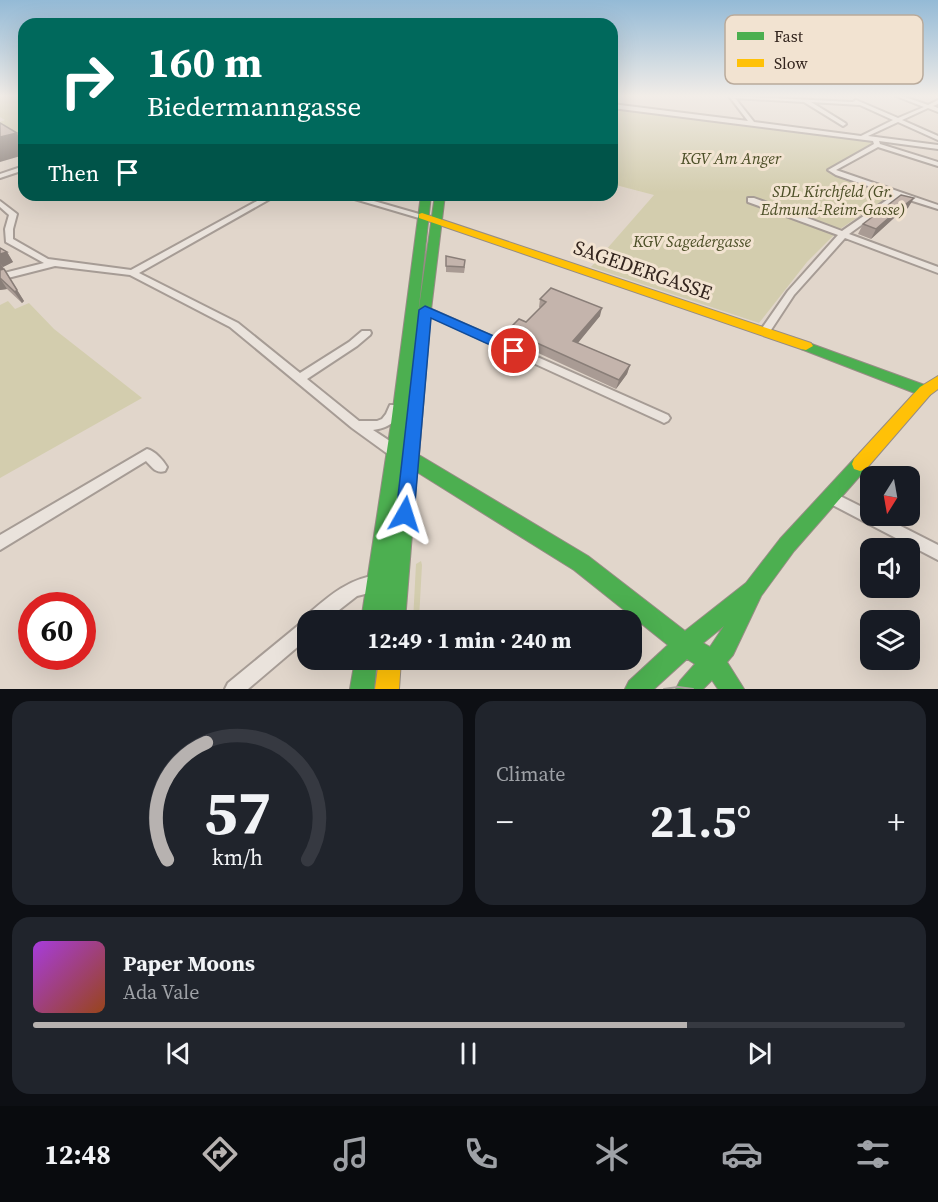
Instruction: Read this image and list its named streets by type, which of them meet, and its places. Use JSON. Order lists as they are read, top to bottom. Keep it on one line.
{"streets":{"main road":["SAGEDERGASSE"]},"parks":["KGV Am Anger","SDL Kirchfeld (Gr. Edmund-Reim-Gasse)","KGV Sagedergasse"],"legend":["Fast","Slow"],"north":"bottom","page":{"turn":["160 m","Biedermanngasse"],"then":"Then","limit":"60","trip":"12:49 · 1 min · 240 m","tile":"Climate","heat":["−","21.5°","+"],"song":["Paper Moons","Ada Vale"],"tabs":"12:48","gauge":["57","km/h"]}}
